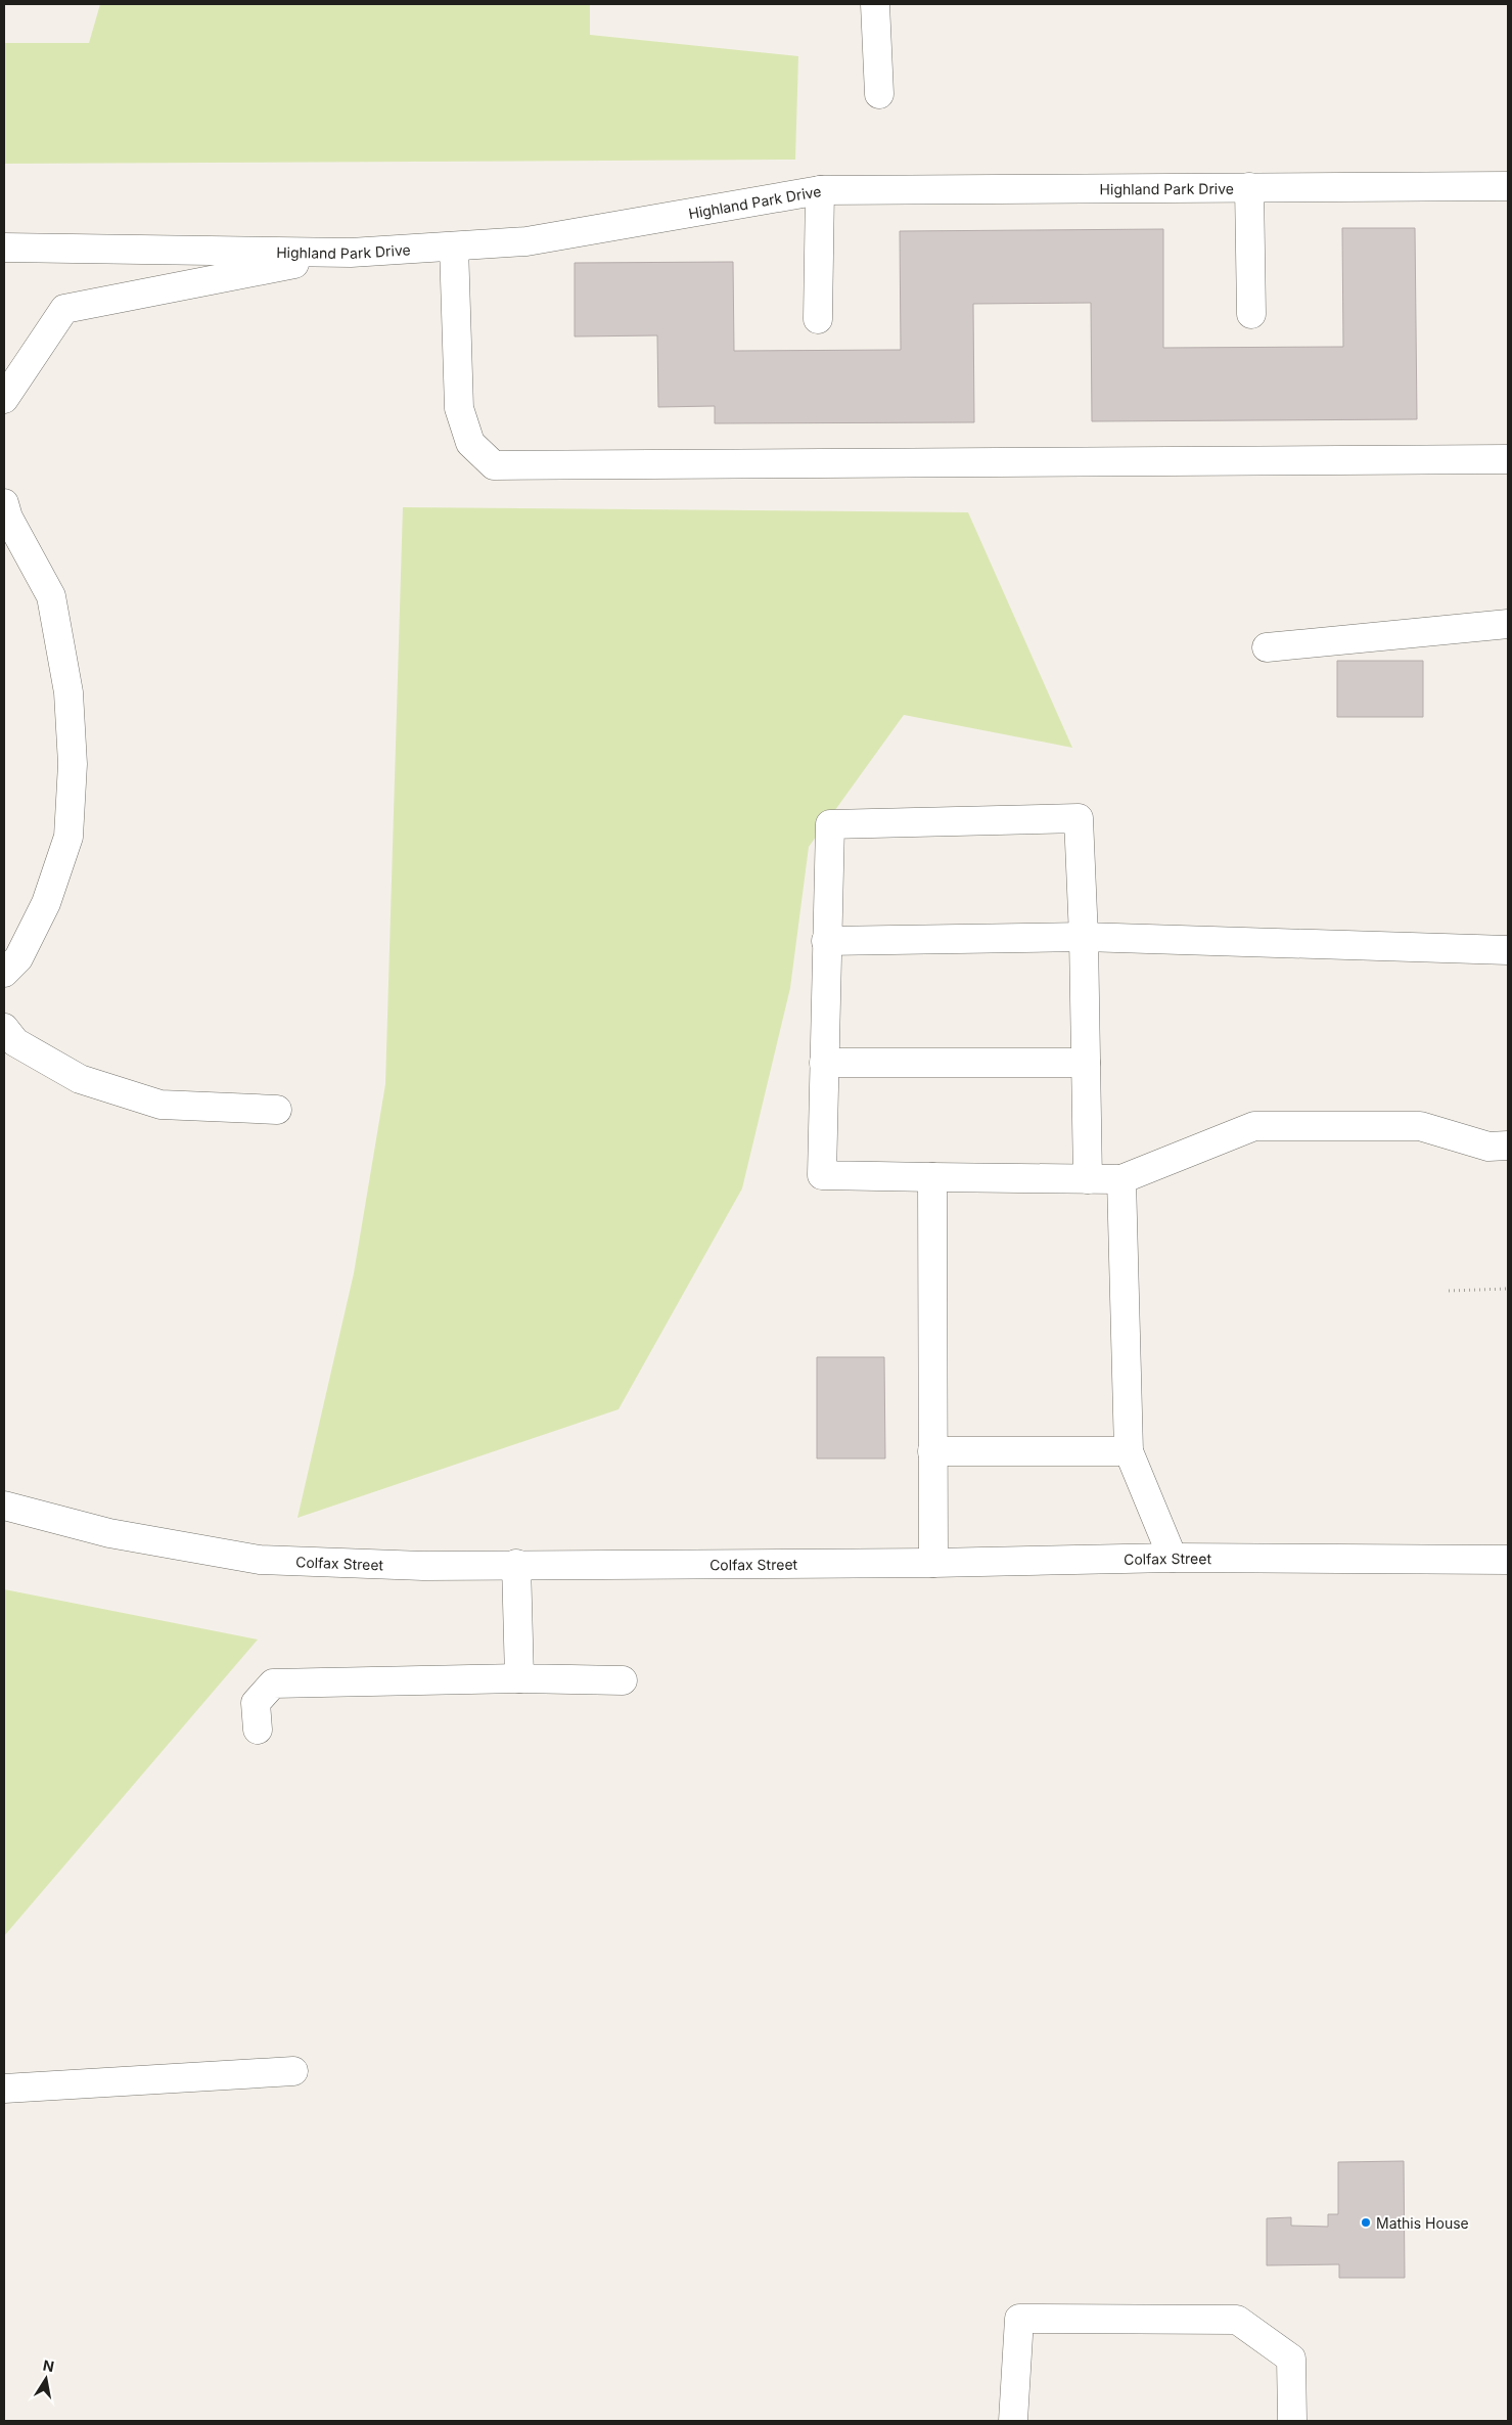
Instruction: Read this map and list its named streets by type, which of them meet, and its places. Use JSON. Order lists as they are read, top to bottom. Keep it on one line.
{"streets":{"street":["Highland Park Drive","Colfax Street"]},"places":["Mathis House"],"north":"top"}
